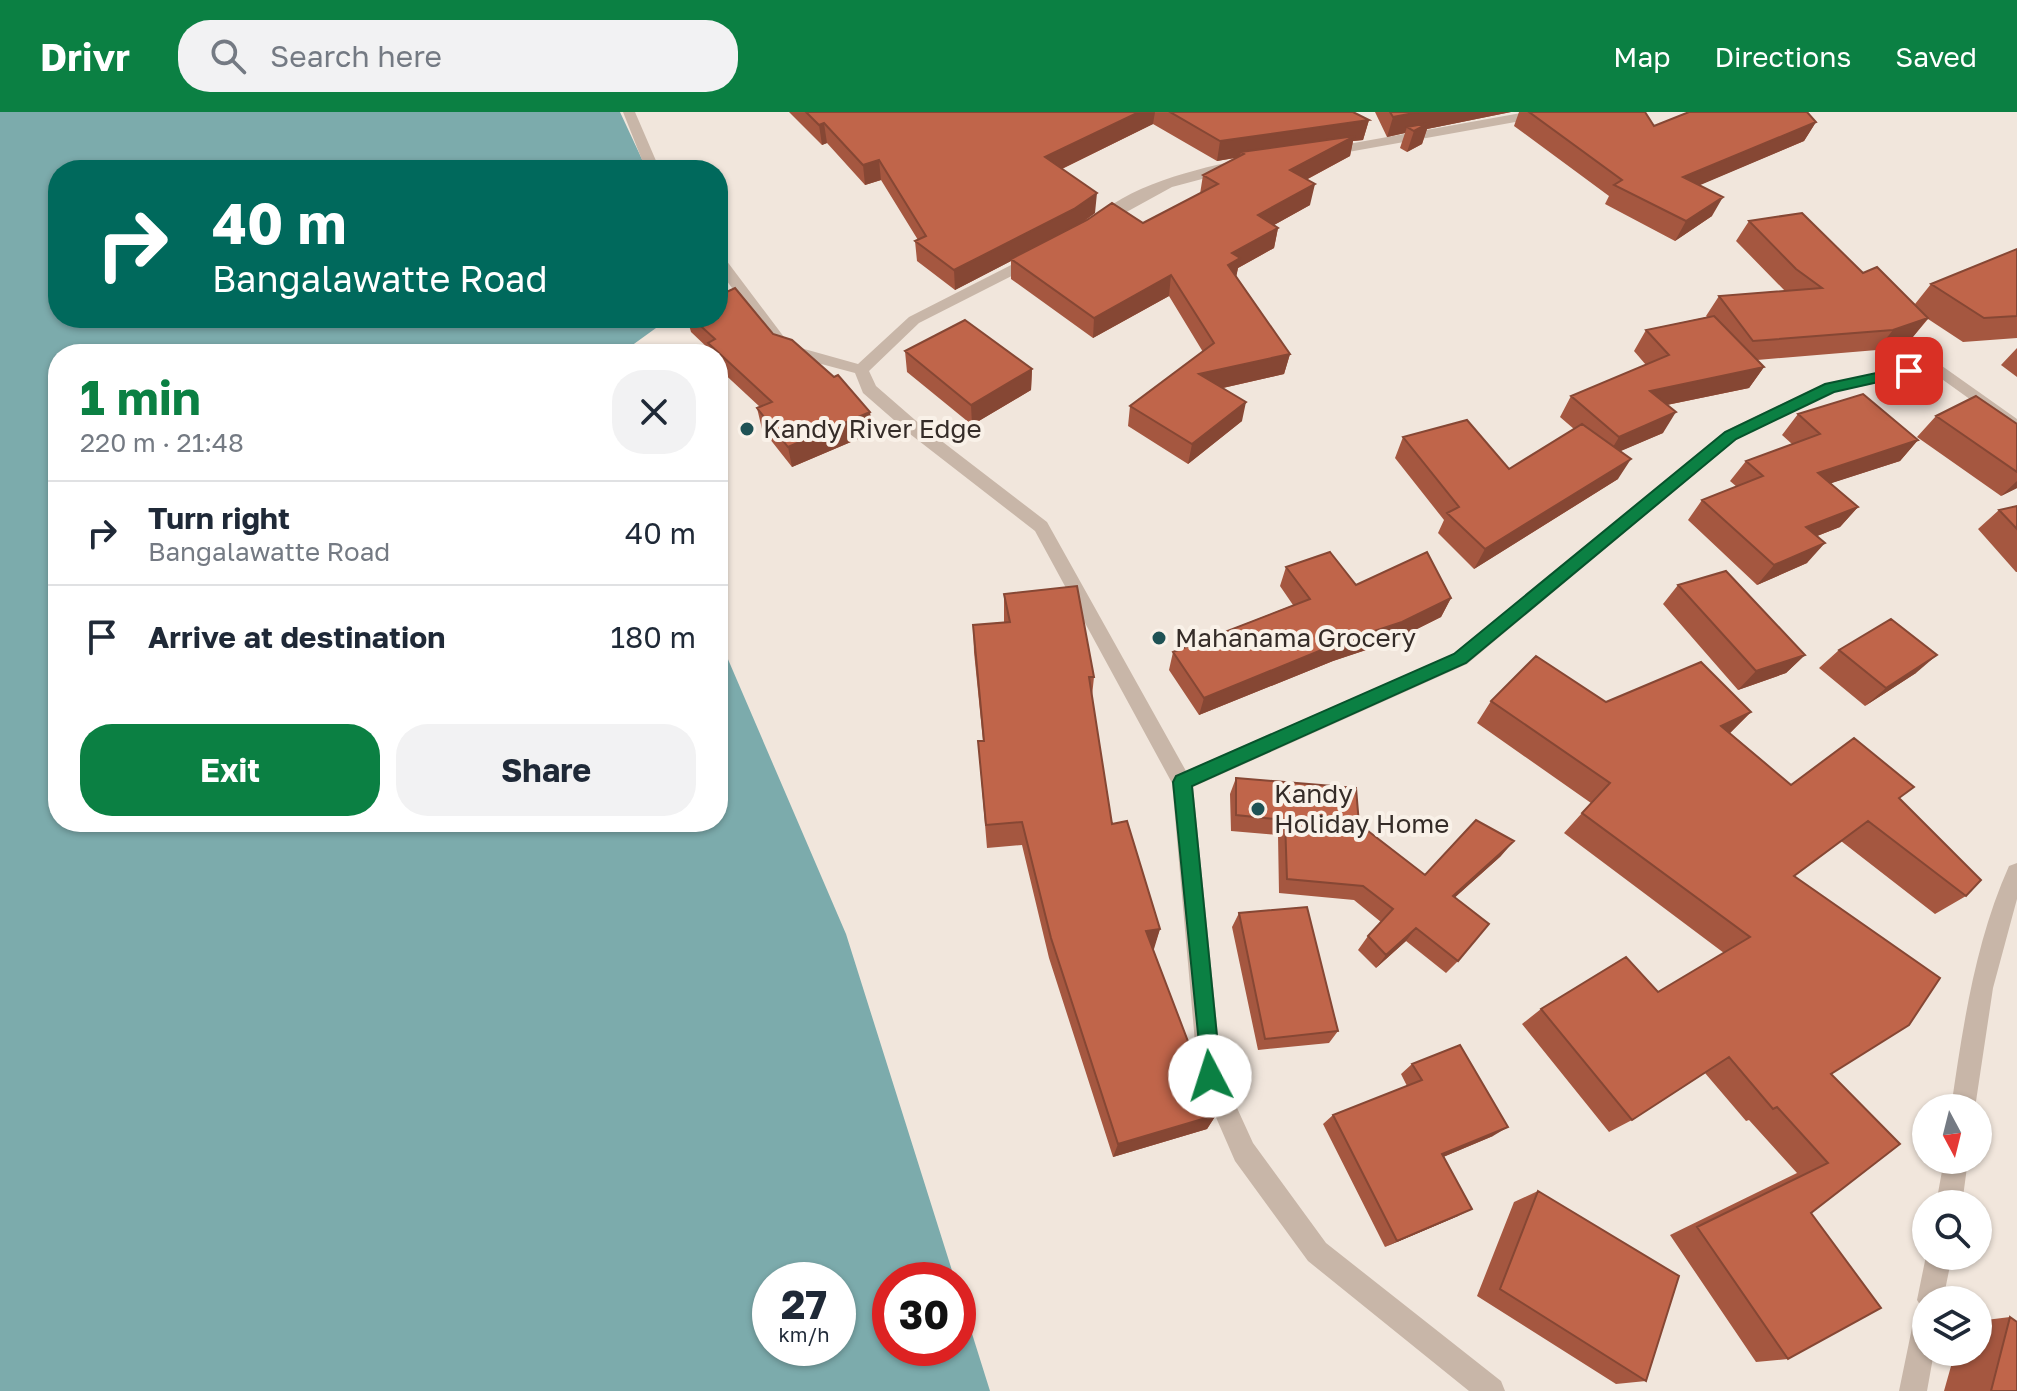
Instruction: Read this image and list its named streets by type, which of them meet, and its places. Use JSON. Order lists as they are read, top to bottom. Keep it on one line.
{"places":["Kandy River Edge","Mahanama Grocery","Kandy Holiday Home"],"north":"bottom","page":{"header":"Drivr","search":"Search here","nav":["Map","Directions","Saved"],"turn":["40 m","Bangalawatte Road"],"heading":["1 min","220 m · 21:48"],"list":[{"name":"Turn right","note":"Bangalawatte Road","value":"40 m"},{"name":"Arrive at destination","value":"180 m"}],"buttons":["Exit","Share"],"speed":"27 km/h","limit":"30"}}
